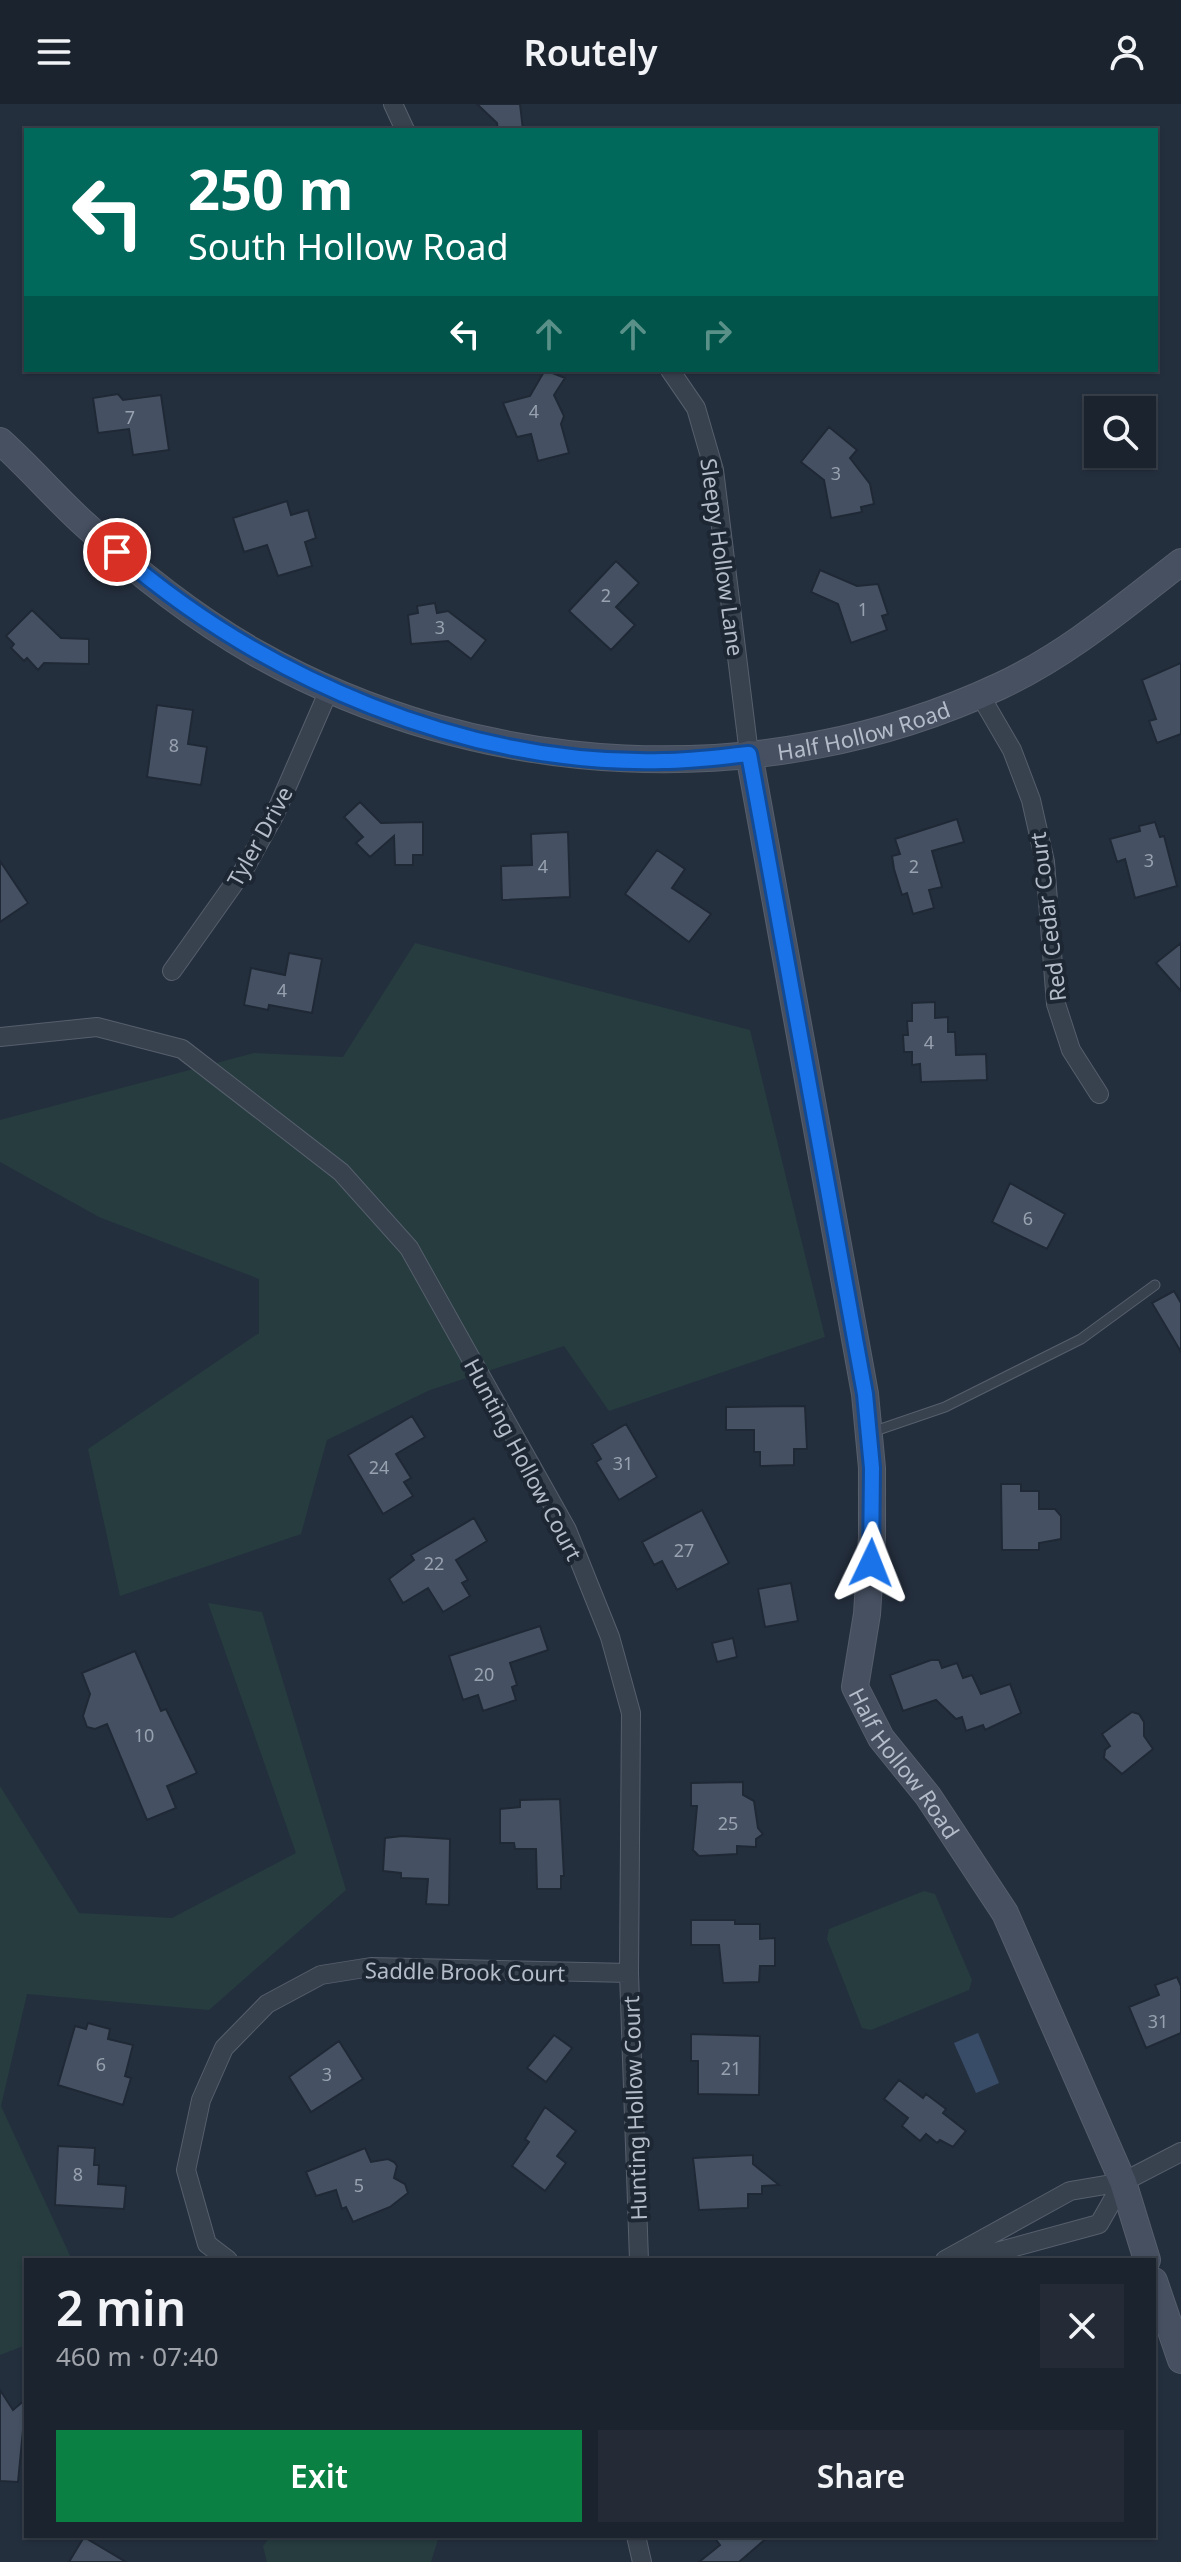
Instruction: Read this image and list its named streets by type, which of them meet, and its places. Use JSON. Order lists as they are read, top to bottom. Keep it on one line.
{"streets":{"street":["Sleepy Hollow Lane","Half Hollow Road","Tyler Drive","Red Cedar Court","Hunting Hollow Court","Saddle Brook Court"]},"crossings":[["Sleepy Hollow Lane","Half Hollow Road"],["Half Hollow Road","Red Cedar Court"],["Hunting Hollow Court","Saddle Brook Court"]],"house_numbers":["4","7","3","2","1","3","8","3","4","2","4","4","6","31","24","27","22","20","10","25","31","6","21","3","8","5"],"page":{"header":"Routely","turn":["250 m","South Hollow Road"],"heading":["2 min","460 m · 07:40"],"buttons":["Exit","Share"]}}
